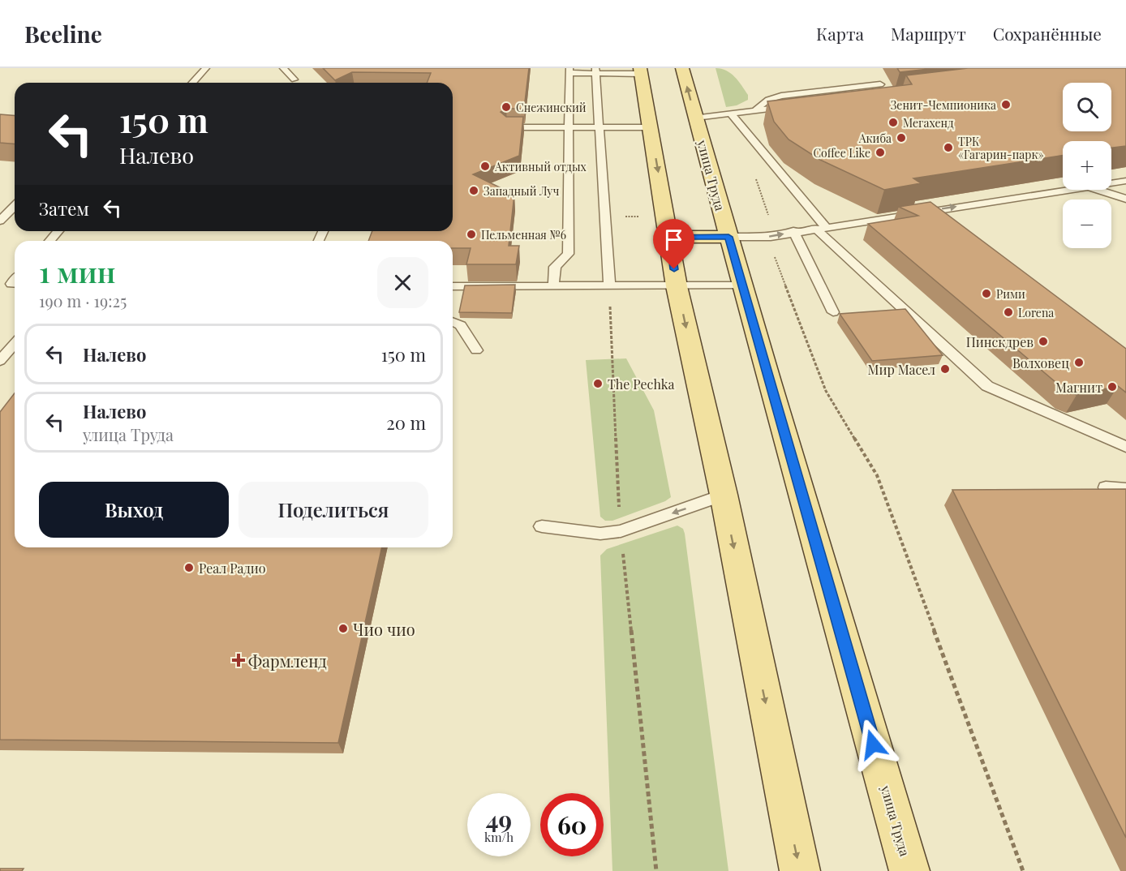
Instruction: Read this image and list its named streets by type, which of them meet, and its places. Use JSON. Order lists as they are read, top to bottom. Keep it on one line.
{"streets":{"main road":["улица Труда"]},"places":{"other":["Зенит-Чемпионика","Снежинский","Мегахенд","Акиба","ТРК «Гагарин-парк»","Coffee Like","Активный отдых","Западный Луч","Пельменная №6","Рими","Lorena","Пинскдрев","Волховец","Мир Масел","The Pechka","Магнит","Реал Радио","Чио чио"],"health":["Фармленд"]},"page":{"header":"Beeline","nav":["Карта","Маршрут","Сохранённые"],"map_buttons":["+","−"],"turn":["150 m","Налево"],"then":"Затем","heading":["1 мин","190 m · 19:25"],"list":[{"name":"Налево","value":"150 m"},{"name":"Налево","note":"улица Труда","value":"20 m"}],"buttons":["Выход","Поделиться"],"speed":"49 km/h","limit":"60"}}
